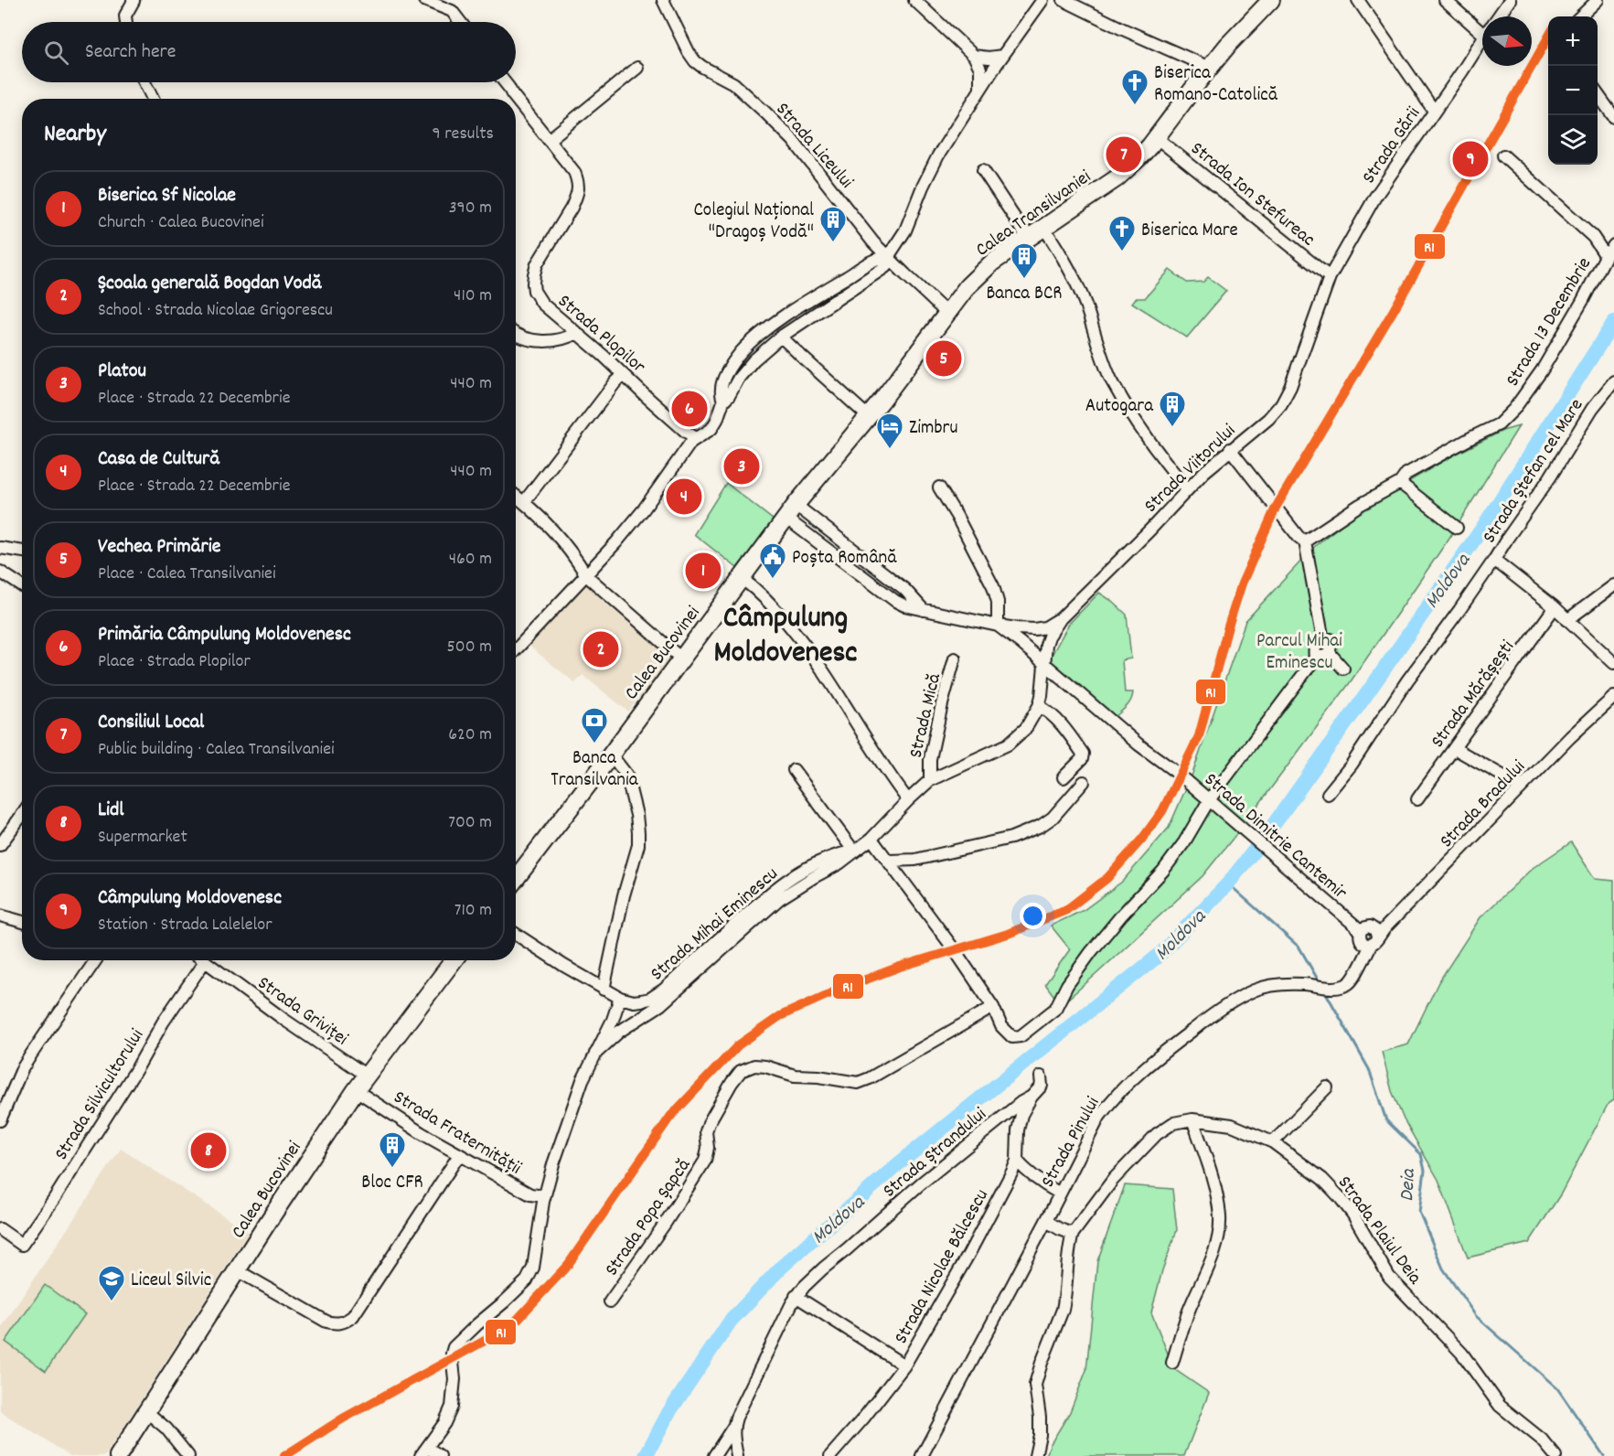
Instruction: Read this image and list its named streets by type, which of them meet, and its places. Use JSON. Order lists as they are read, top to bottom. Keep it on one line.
{"streets":{"highway":["Calea Transilvaniei","Calea Bucovinei"],"street":["Strada Liceului","Strada Gării","Strada Ion Stefureac","Strada 13 Decembrie","Strada Plopilor","Strada Viitorului","Strada Ștefan cel Mare","Strada Mărășești","Strada Mică","Strada Bradului","Strada Dimitrie Cantemir","Strada Mihai Eminescu","Strada Griviței","Strada Silvicultorului","Strada Fraternității","Strada Pinului","Strada Ștrandului","Strada Popa Șapcă","Strada Plaiul Deia","Strada Nicolae Bălcescu"]},"crossings":[["Strada Liceului","Calea Transilvaniei"],["Strada Gării","Strada Ion Stefureac"],["Strada Gării","Strada Viitorului"],["Strada Ion Stefureac","Calea Transilvaniei"],["Strada Ion Stefureac","Strada Viitorului"],["Calea Transilvaniei","Calea Bucovinei"],["Strada Viitorului","Strada Dimitrie Cantemir"],["Strada Viitorului","Strada Mihai Eminescu"],["Calea Bucovinei","Strada Dimitrie Cantemir"],["Calea Bucovinei","Strada Griviței"],["Calea Bucovinei","Strada Fraternității"],["Strada Mică","Strada Mihai Eminescu"],["Strada Bradului","Strada Dimitrie Cantemir"],["Strada Bradului","Strada Pinului"],["Strada Dimitrie Cantemir","Strada Mihai Eminescu"],["Strada Dimitrie Cantemir","Strada Pinului"],["Strada Mihai Eminescu","Strada Fraternității"],["Strada Griviței","Strada Silvicultorului"],["Strada Ștrandului","Strada Nicolae Bălcescu"]],"districts":["Câmpulung Moldovenesc"],"water":["Moldova","Deia"],"parks":["Parcul Mihai Eminescu"],"places":{"church":["Biserica Romano-Catolică","Biserica Mare"],"building":["Colegiul Național \"Dragoș Vodă\"","Banca BCR","Autogara","Bloc CFR"],"hotel":["Zimbru"],"public building":["Poșta Română"],"bank":["Banca Transilvania"],"school or university":["Liceul Silvic"]},"lines":["transit line R1"],"north":"right","page":{"map_buttons":["+","−"],"search":"Search here","heading":["Nearby","9 results"],"pins":["7","9","5","6","3","4","1","2","8"],"list":[{"mark":"1","name":"Biserica Sf Nicolae","note":"Church · Calea Bucovinei","value":"390 m"},{"mark":"2","name":"Școala generală Bogdan Vodă","note":"School · Strada Nicolae Grigorescu","value":"410 m"},{"mark":"3","name":"Platou","note":"Place · Strada 22 Decembrie","value":"440 m"},{"mark":"4","name":"Casa de Cultură","note":"Place · Strada 22 Decembrie","value":"440 m"},{"mark":"5","name":"Vechea Primărie","note":"Place · Calea Transilvaniei","value":"460 m"},{"mark":"6","name":"Primăria Câmpulung Moldovenesc","note":"Place · Strada Plopilor","value":"500 m"},{"mark":"7","name":"Consiliul Local","note":"Public building · Calea Transilvaniei","value":"620 m"},{"mark":"8","name":"Lidl","note":"Supermarket","value":"700 m"},{"mark":"9","name":"Câmpulung Moldovenesc","note":"Station · Strada Lalelelor","value":"710 m"}]}}
